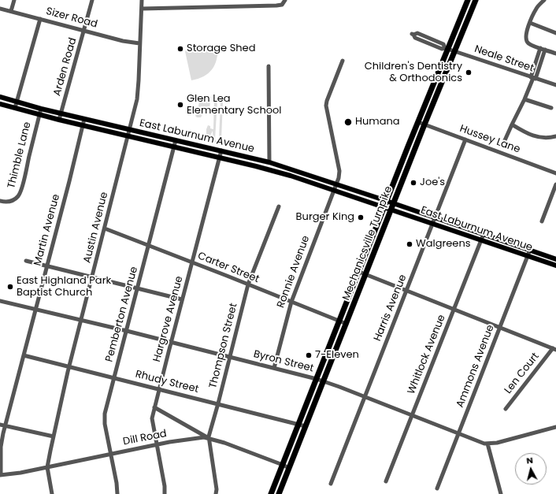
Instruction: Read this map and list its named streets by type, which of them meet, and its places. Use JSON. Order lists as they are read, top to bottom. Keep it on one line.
{"streets":{"highway":["Mechanicsville Turnpike"],"main road":["East Laburnum Avenue"],"street":["Sizer Road","Neale Street","Arden Road","Hussey Lane","Thimble Lane","Austin Avenue","Martin Avenue","Carter Street","Ronnie Avenue","Harris Avenue","Pemberton Avenue","Hargrove Avenue","Thompson Street","Whitlock Avenue","Byron Street","Ammons Avenue","Len Court","Rhudy Street","Dill Road"]},"crossings":[["Sizer Road","Arden Road"],["Sizer Road","Austin Avenue"],["Neale Street","Mechanicsville Turnpike"],["Arden Road","East Laburnum Avenue"],["East Laburnum Avenue","Thimble Lane"],["East Laburnum Avenue","Austin Avenue"],["East Laburnum Avenue","Martin Avenue"],["East Laburnum Avenue","Mechanicsville Turnpike"],["East Laburnum Avenue","Ronnie Avenue"],["East Laburnum Avenue","Harris Avenue"],["East Laburnum Avenue","Pemberton Avenue"],["East Laburnum Avenue","Hargrove Avenue"],["East Laburnum Avenue","Whitlock Avenue"],["East Laburnum Avenue","Ammons Avenue"],["Hussey Lane","Mechanicsville Turnpike"],["Hussey Lane","Harris Avenue"],["Austin Avenue","Carter Street"],["Austin Avenue","Byron Street"],["Austin Avenue","Rhudy Street"],["Austin Avenue","Dill Road"],["Martin Avenue","Byron Street"],["Martin Avenue","Rhudy Street"],["Martin Avenue","Dill Road"],["Mechanicsville Turnpike","Carter Street"],["Mechanicsville Turnpike","Byron Street"],["Mechanicsville Turnpike","Rhudy Street"],["Mechanicsville Turnpike","Dill Road"],["Carter Street","Ronnie Avenue"],["Carter Street","Pemberton Avenue"],["Carter Street","Hargrove Avenue"],["Carter Street","Thompson Street"],["Ronnie Avenue","Byron Street"],["Harris Avenue","Byron Street"],["Pemberton Avenue","Byron Street"],["Pemberton Avenue","Rhudy Street"],["Pemberton Avenue","Dill Road"],["Hargrove Avenue","Byron Street"],["Hargrove Avenue","Rhudy Street"],["Hargrove Avenue","Dill Road"],["Thompson Street","Byron Street"],["Thompson Street","Rhudy Street"],["Thompson Street","Dill Road"],["Whitlock Avenue","Byron Street"],["Byron Street","Ammons Avenue"]],"places":["Storage Shed","Children's Dentistry & Orthodonics","Glen Lea Elementary School","Humana","Joe's","Burger King","Walgreens","East Highland Park Baptist Church","7-Eleven"],"north":"top"}
